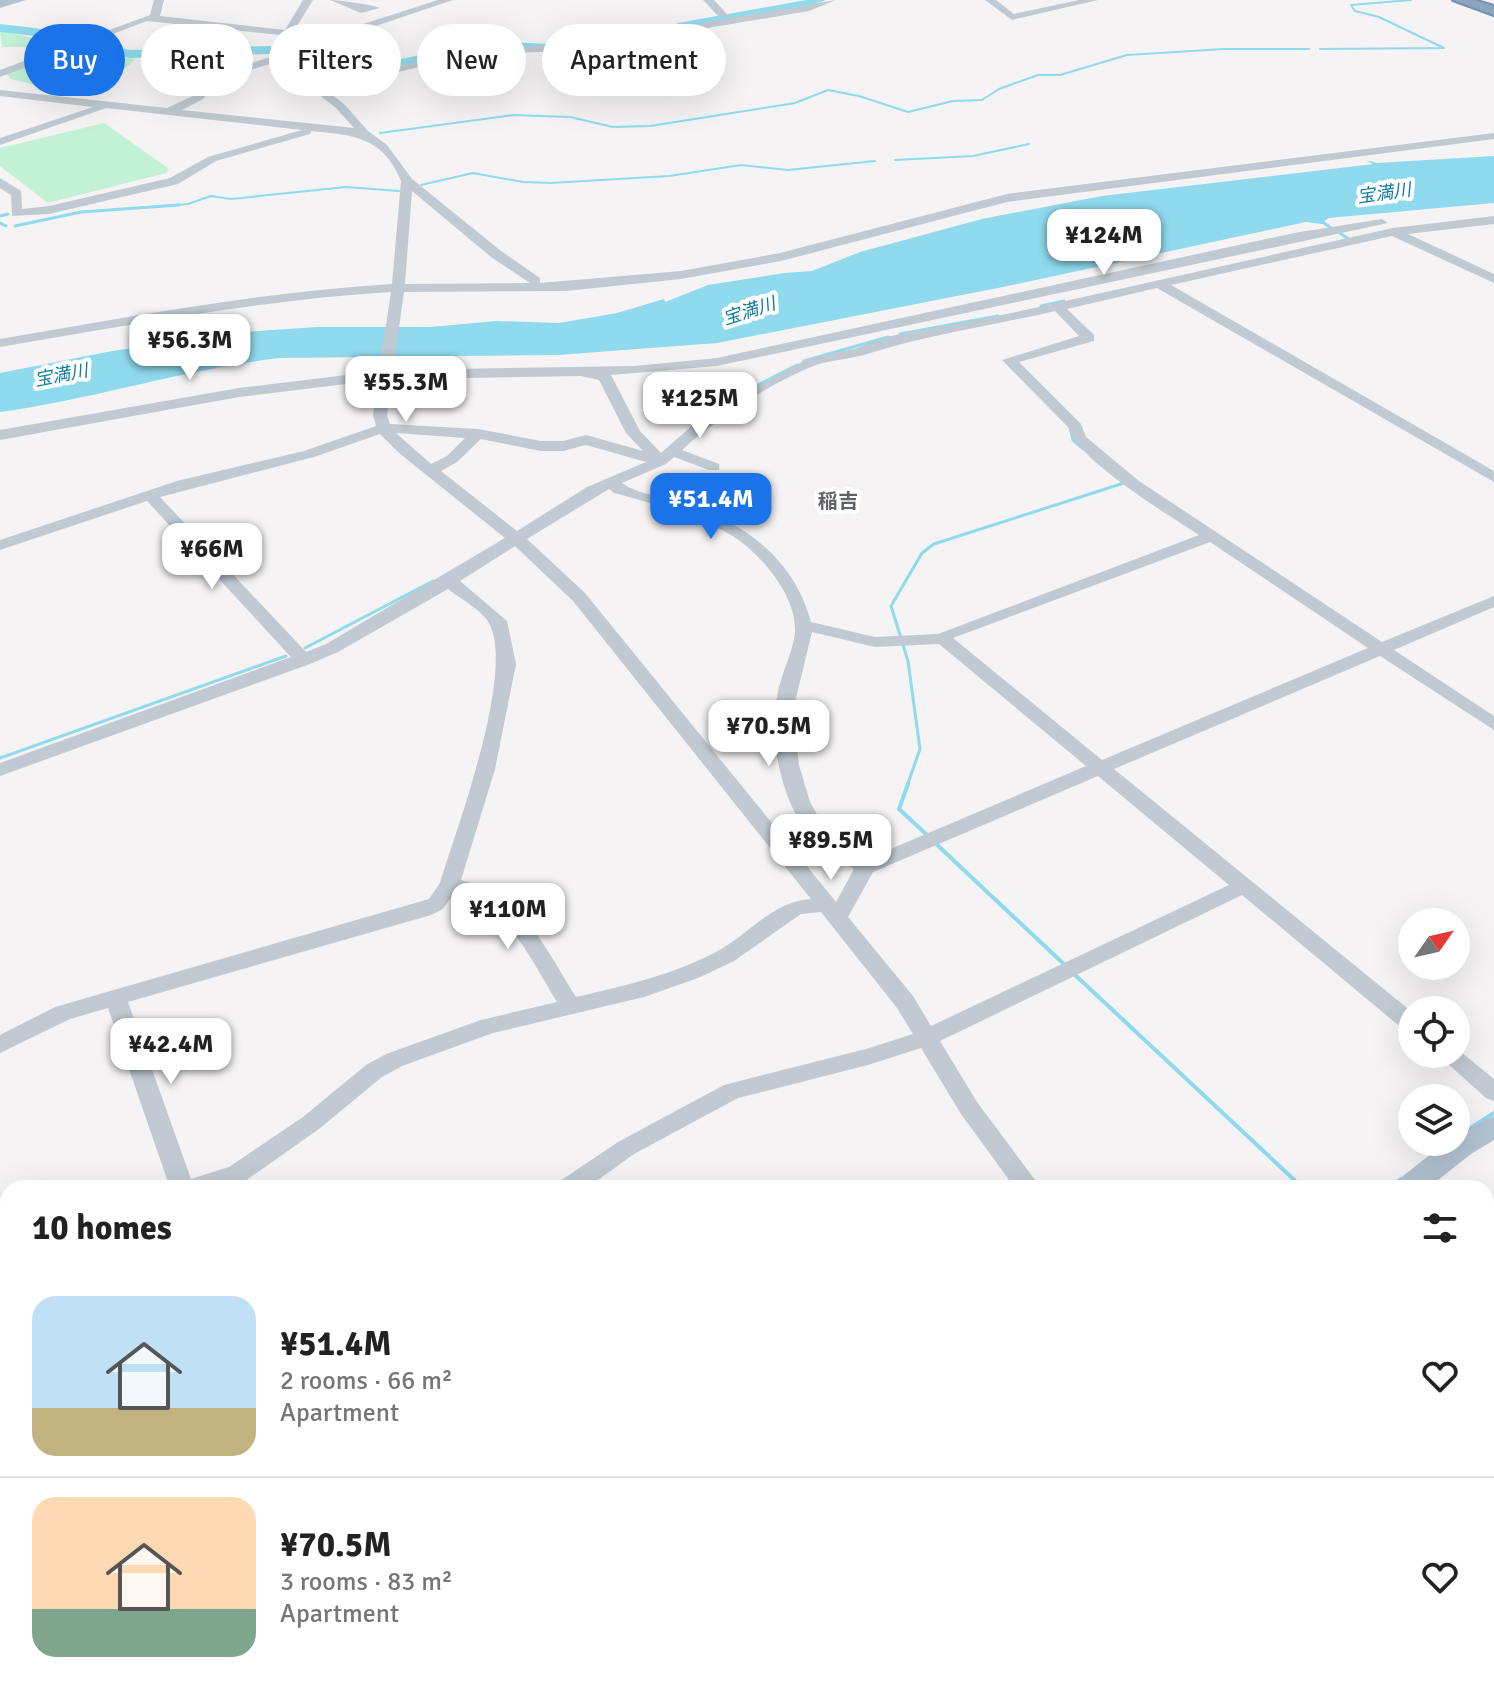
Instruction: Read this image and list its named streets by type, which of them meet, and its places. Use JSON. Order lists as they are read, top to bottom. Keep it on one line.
{"districts":["稲吉"],"water":["宝満川"],"north":"top right","page":{"chip":["Buy","Rent","Filters","New","Apartment"],"price":["¥124M","¥56.3M","¥55.3M","¥125M","¥51.4M","¥66M","¥70.5M","¥89.5M","¥110M","¥42.4M"],"heading":"10 homes","list":[{"name":"¥51.4M","note":"2 rooms · 66 m² · Apartment"},{"name":"¥70.5M","note":"3 rooms · 83 m² · Apartment"}]}}
